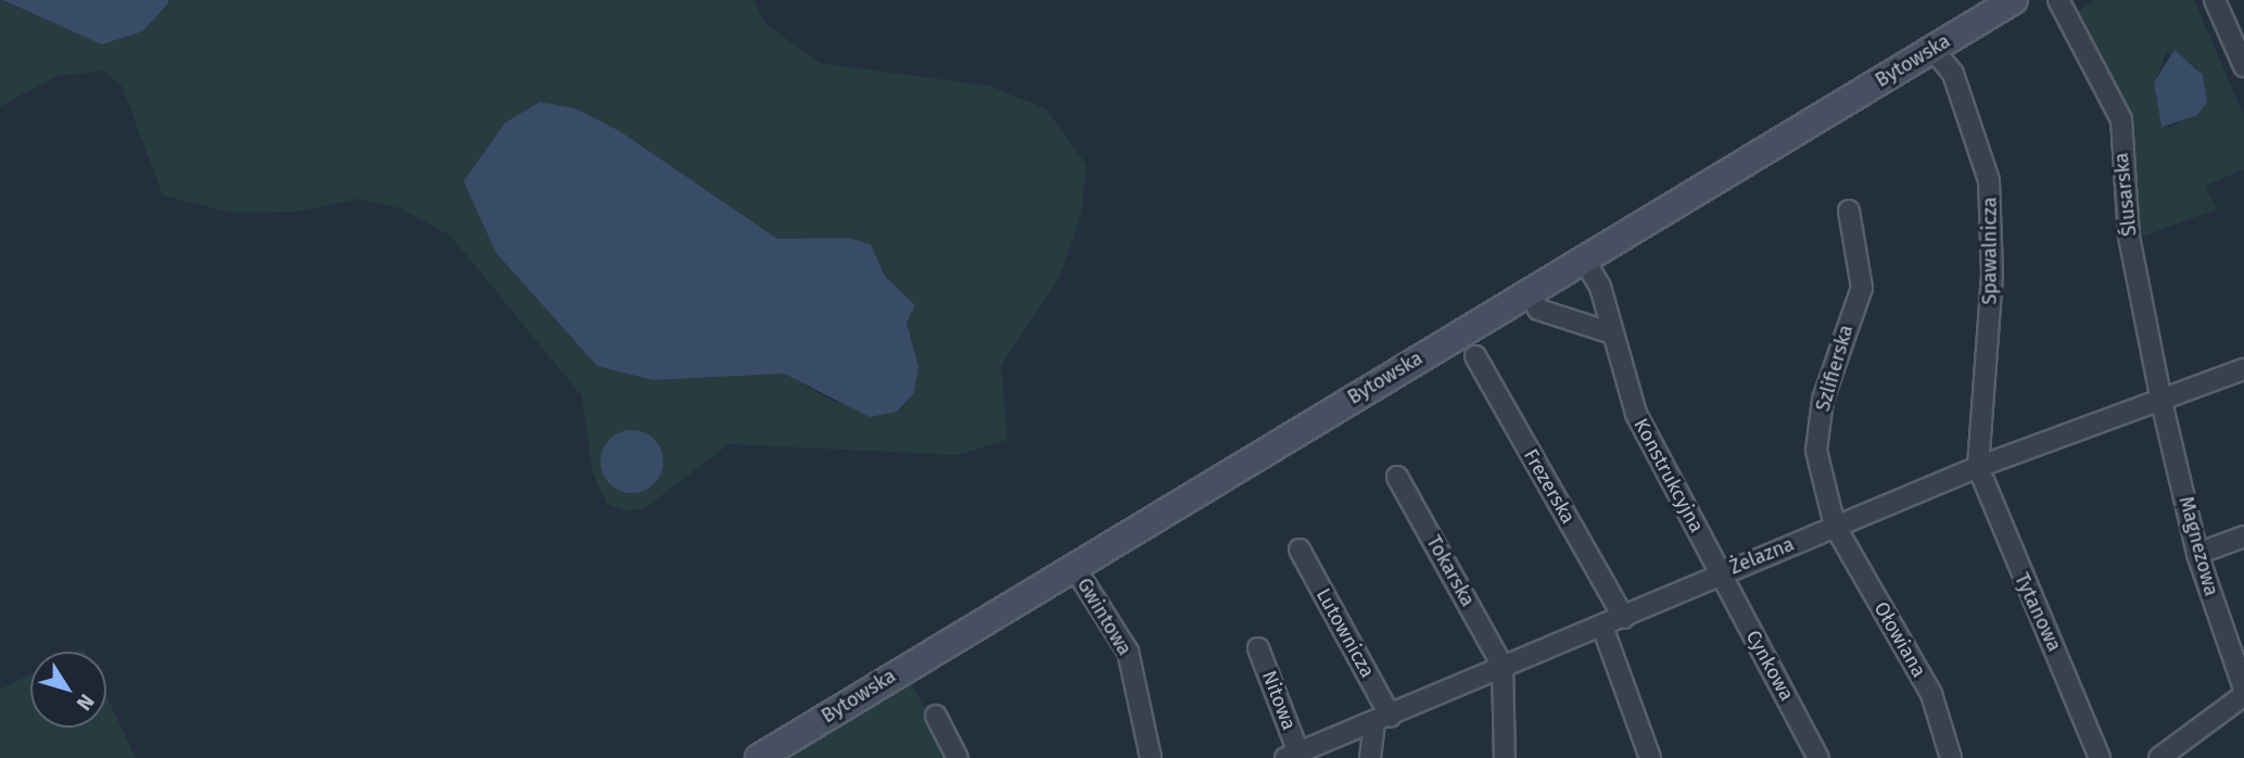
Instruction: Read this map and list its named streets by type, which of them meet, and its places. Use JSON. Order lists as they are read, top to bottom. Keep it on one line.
{"streets":{"main road":["Bytowska"],"street":["Ślusarska","Spawalnicza","Szlifierska","Konstrukcyjna","Frezerska","Magnezowa","Żelazna","Tokarska","Tytanowa","Gwintowa","Lutownicza","Ołowiana","Cynkowa","Nitowa"]},"crossings":[["Bytowska","Spawalnicza"],["Bytowska","Konstrukcyjna"],["Bytowska","Gwintowa"],["Ślusarska","Magnezowa"],["Ślusarska","Żelazna"],["Spawalnicza","Żelazna"],["Spawalnicza","Tytanowa"],["Szlifierska","Żelazna"],["Szlifierska","Ołowiana"],["Konstrukcyjna","Żelazna"],["Konstrukcyjna","Cynkowa"],["Frezerska","Żelazna"],["Magnezowa","Żelazna"],["Żelazna","Tokarska"],["Żelazna","Tytanowa"],["Żelazna","Lutownicza"],["Żelazna","Ołowiana"],["Żelazna","Cynkowa"],["Żelazna","Nitowa"]],"north":"bottom right"}
